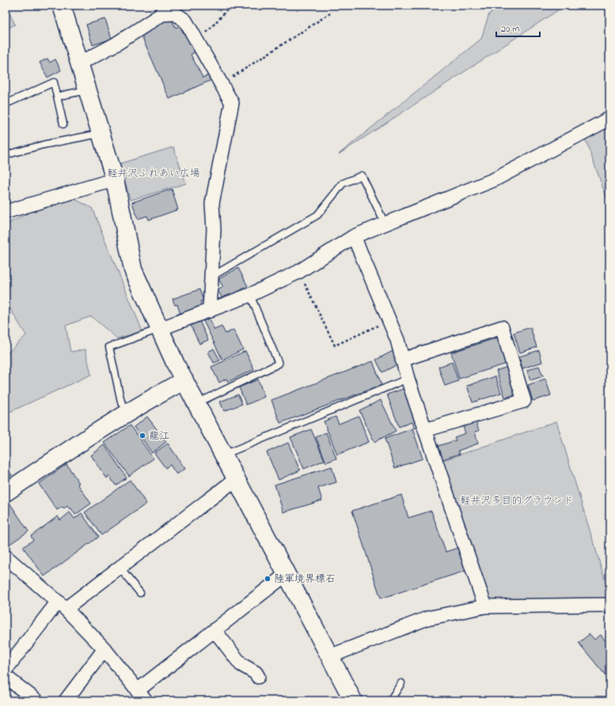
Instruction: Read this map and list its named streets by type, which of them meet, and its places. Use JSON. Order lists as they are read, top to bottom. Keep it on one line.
{"parks":["軽井沢ふれあい広場","軽井沢多目的グラウンド"],"places":["龍江","陸軍境界標石"],"scale_bar":"20 m"}
